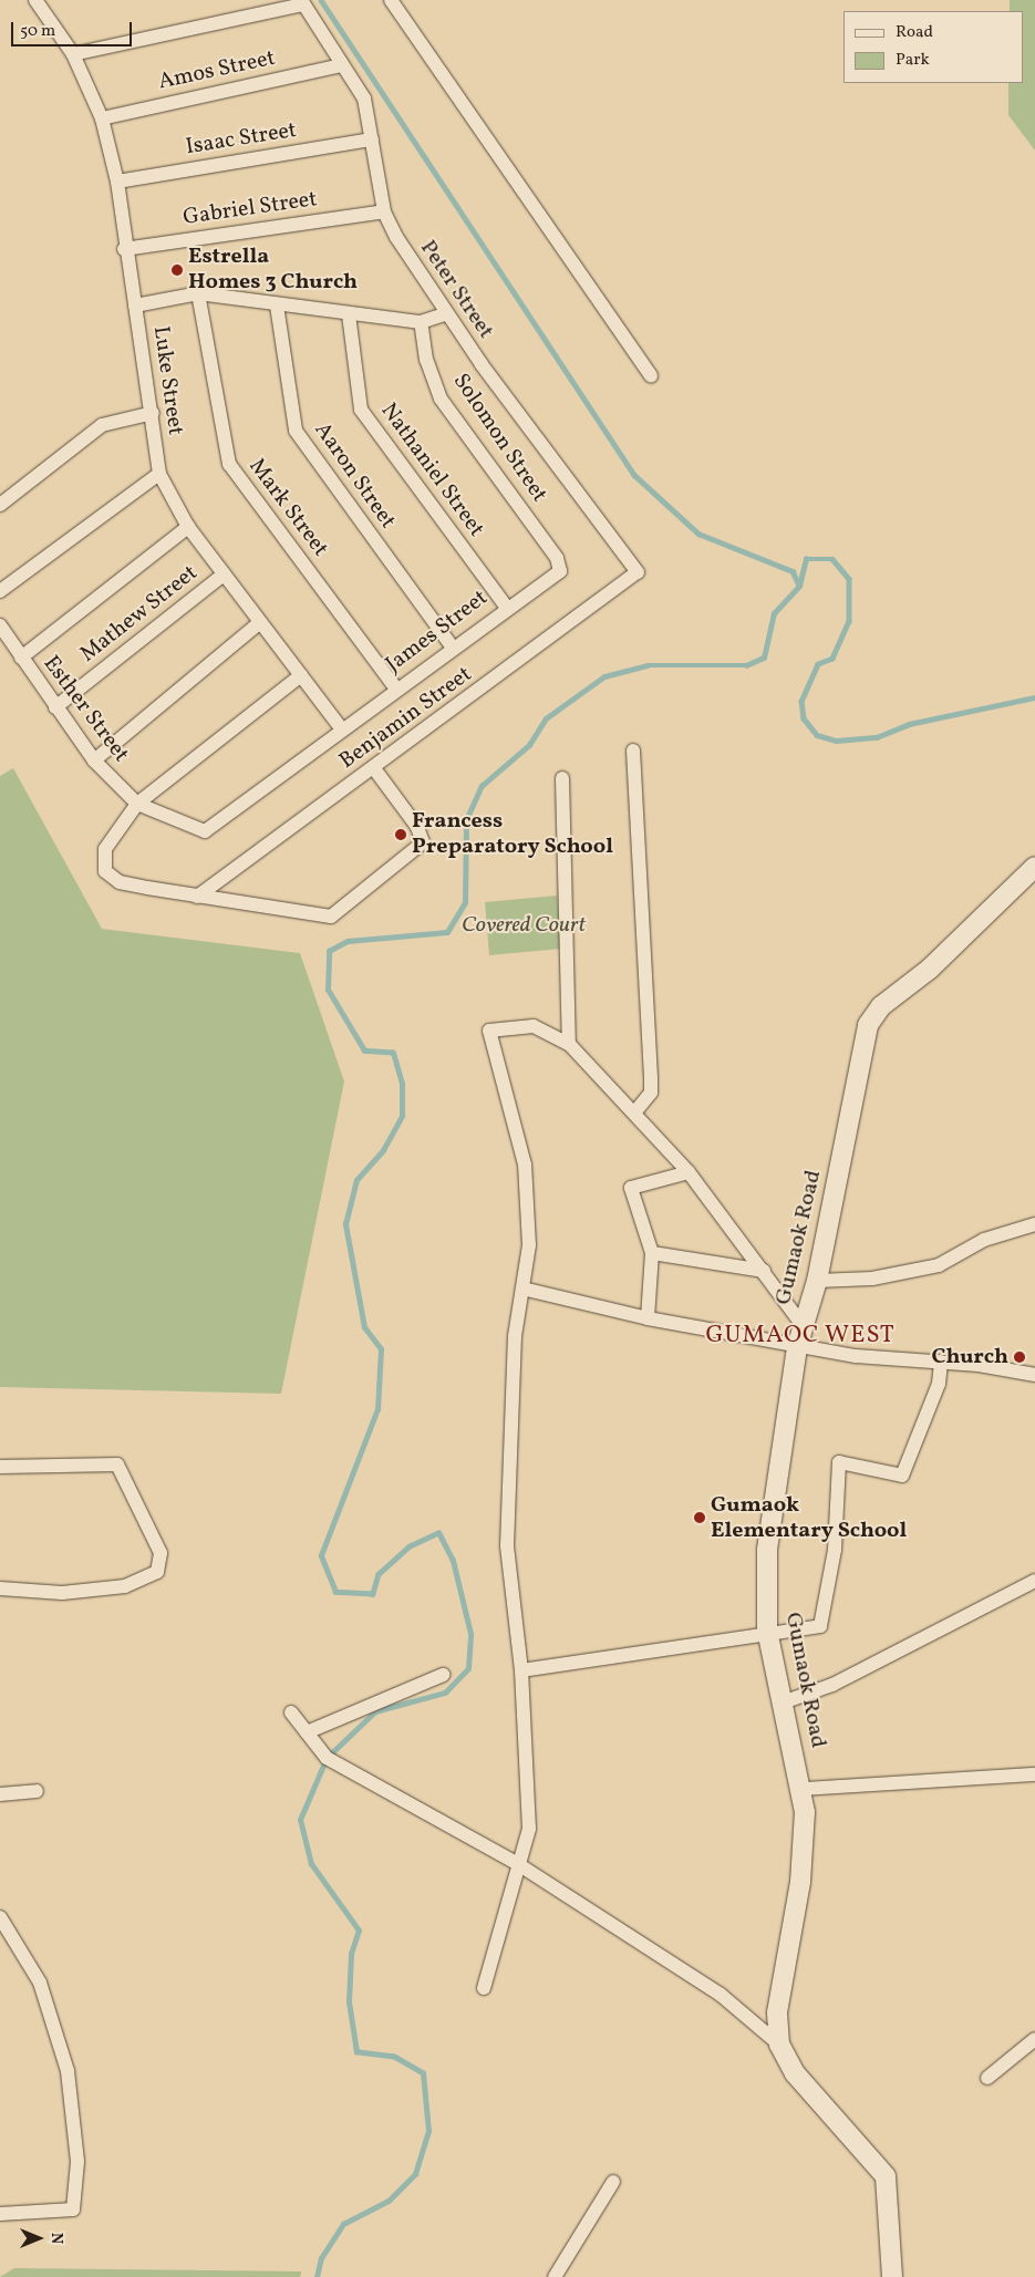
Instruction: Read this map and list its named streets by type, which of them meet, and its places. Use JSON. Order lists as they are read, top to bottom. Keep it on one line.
{"streets":{"street":["Amos Street","Isaac Street","Gabriel Street","Peter Street","Luke Street","Solomon Street","Nathaniel Street","Aaron Street","Mark Street","Mathew Street","James Street","Esther Street","Benjamin Street","Gumaok Road"]},"crossings":[["Amos Street","Peter Street"],["Amos Street","Luke Street"],["Isaac Street","Peter Street"],["Isaac Street","Luke Street"],["Gabriel Street","Peter Street"],["Gabriel Street","Luke Street"],["Peter Street","Benjamin Street"],["Luke Street","Mathew Street"],["Luke Street","James Street"],["Luke Street","Esther Street"],["Solomon Street","James Street"],["Nathaniel Street","James Street"],["Aaron Street","James Street"],["Mark Street","James Street"],["Mathew Street","Esther Street"],["James Street","Esther Street"]],"districts":["GUMAOC WEST"],"parks":["Covered Court"],"places":["Estrella Homes 3 Church","Francess Preparatory School","Church","Gumaok Elementary School"],"legend":["Road","Park"],"scale_bar":"50 m","north":"right"}
